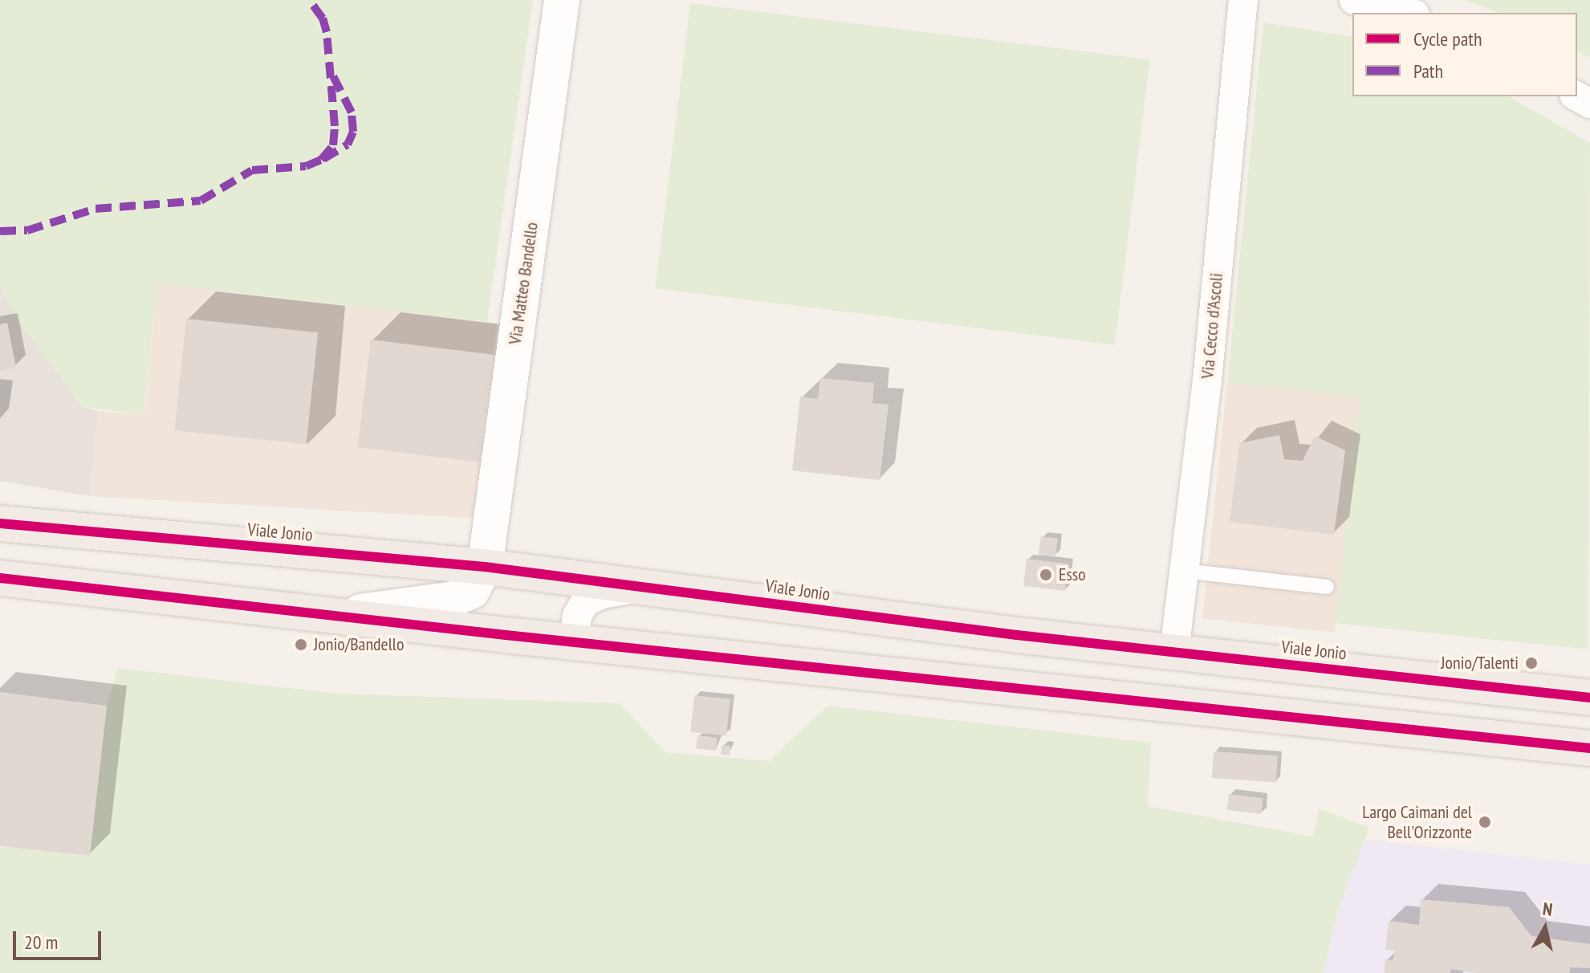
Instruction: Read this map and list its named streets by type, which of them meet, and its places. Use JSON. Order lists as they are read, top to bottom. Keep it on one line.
{"streets":{"main road":["Viale Jonio"],"street":["Via Matteo Bandello","Via Cecco d'Ascoli"]},"crossings":[["Via Matteo Bandello","Viale Jonio"],["Via Cecco d'Ascoli","Viale Jonio"]],"places":["Esso","Jonio/Bandello","Jonio/Talenti","Largo Caimani del Bell'Orizzonte"],"legend":["Cycle path","Path"],"scale_bar":"20 m","north":"top"}
